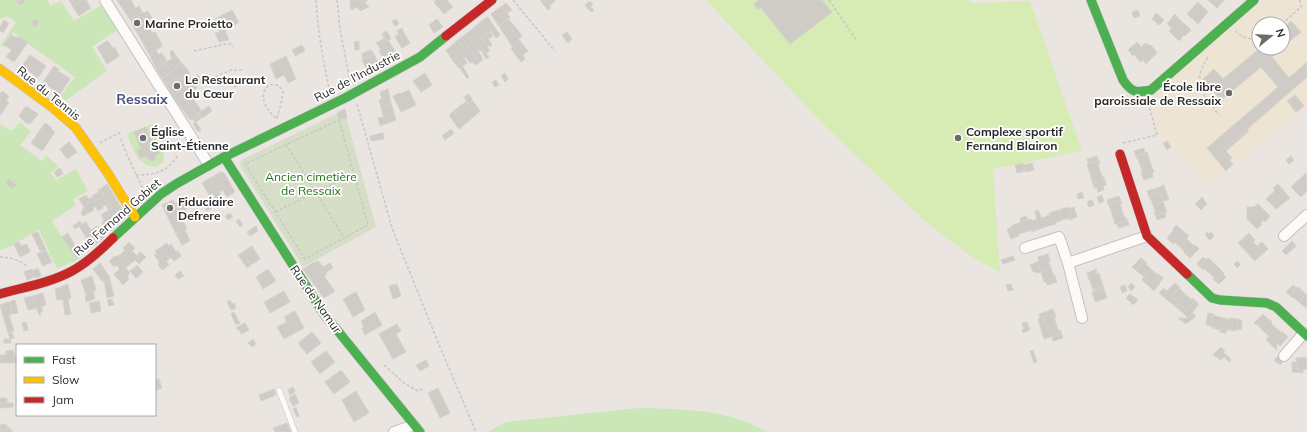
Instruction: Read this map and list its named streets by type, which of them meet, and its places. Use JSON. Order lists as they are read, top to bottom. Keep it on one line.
{"streets":{"street":["Rue de l'Industrie","Rue du Tennis","Rue Fernand Gobiet","Rue de Namur"]},"crossings":[["Rue de l'Industrie","Rue Fernand Gobiet"],["Rue de l'Industrie","Rue de Namur"],["Rue du Tennis","Rue Fernand Gobiet"],["Rue Fernand Gobiet","Rue de Namur"]],"districts":["Ressaix"],"parks":["Ancien cimetière de Ressaix"],"places":["Marine Proietto","Le Restaurant du Cœur","École libre paroissiale de Ressaix","Église Saint-Étienne","Complexe sportif Fernand Blairon","Fiduciaire Defrere"],"legend":["Fast","Slow","Jam"],"north":"right"}
